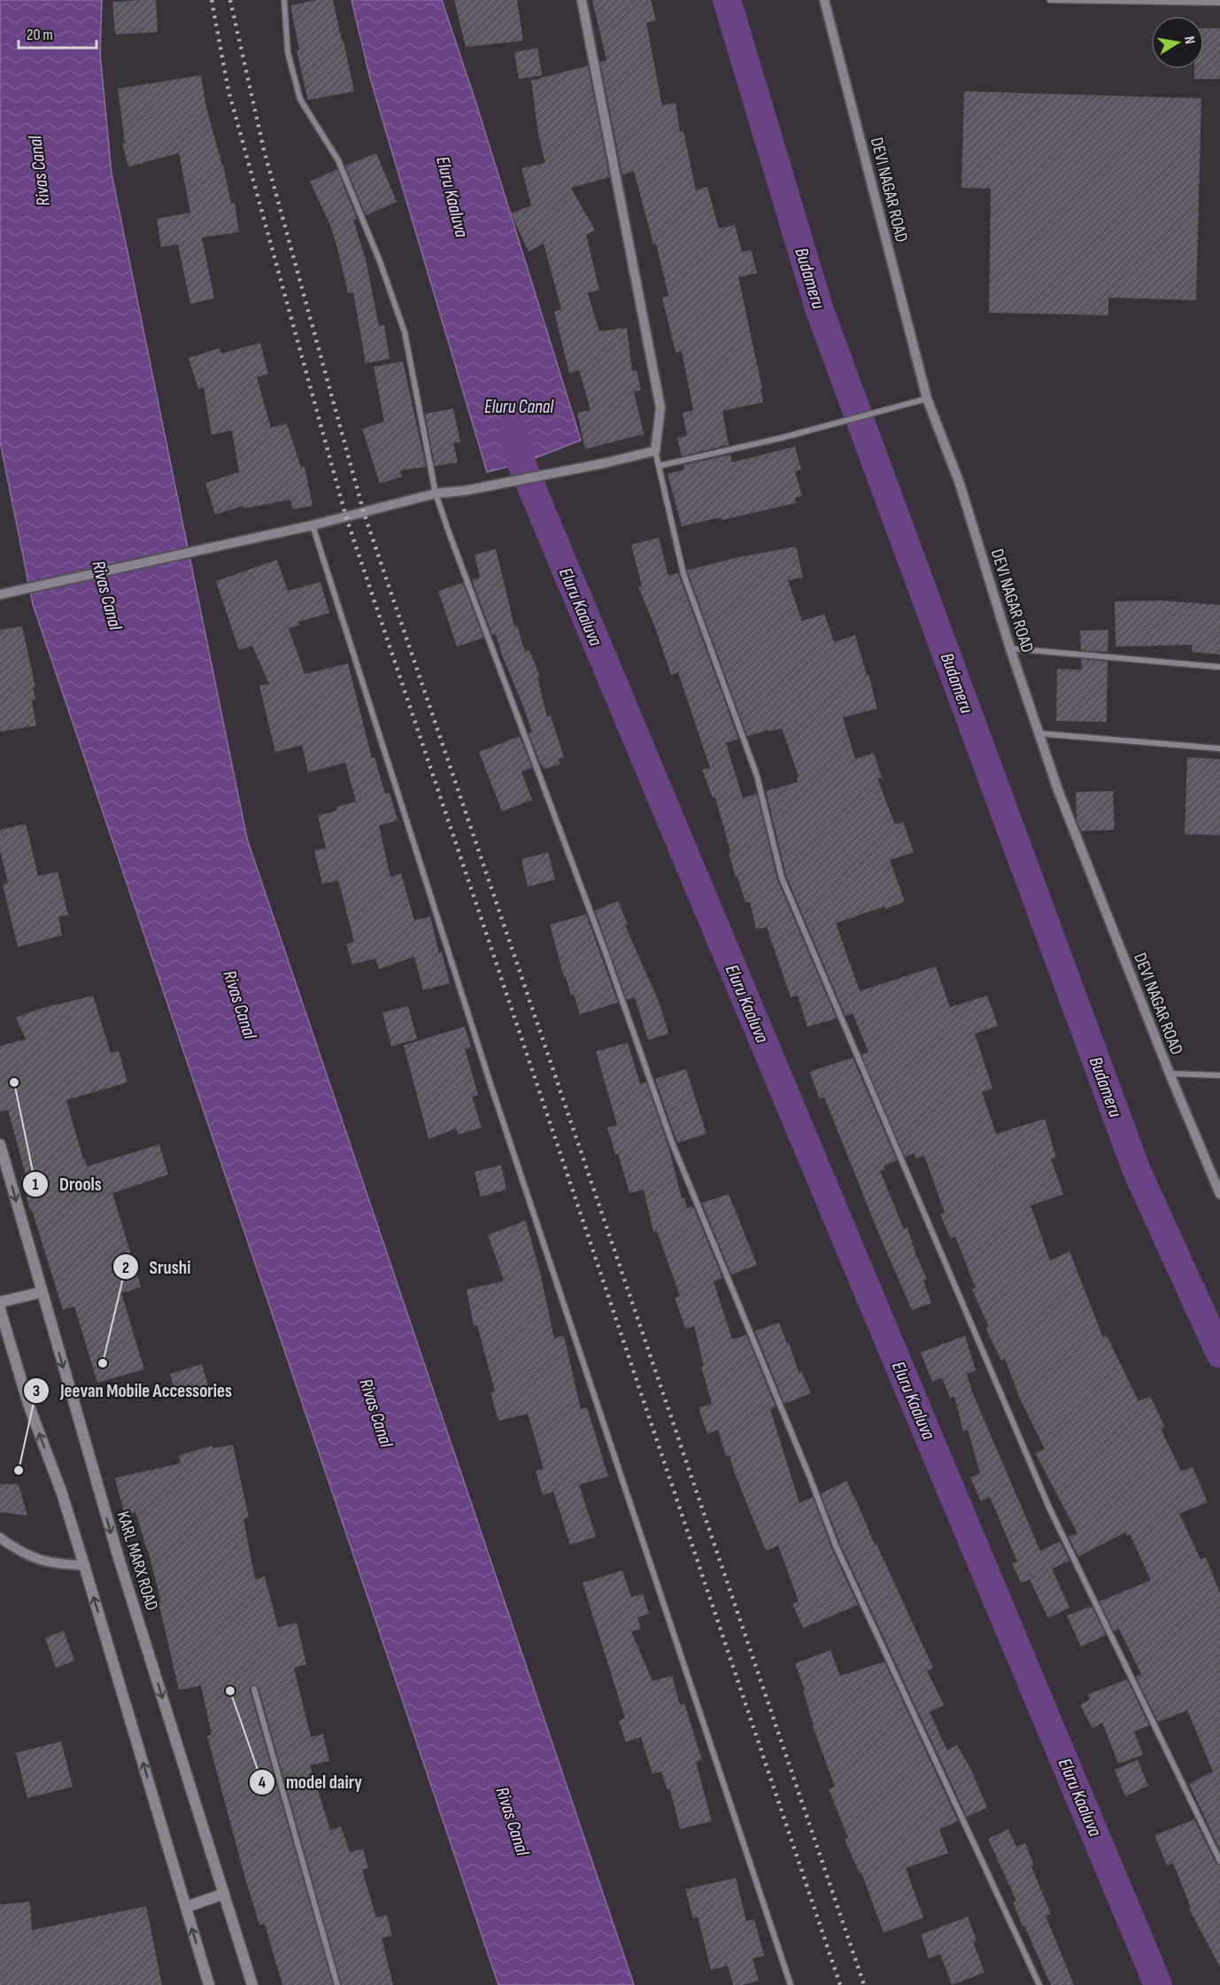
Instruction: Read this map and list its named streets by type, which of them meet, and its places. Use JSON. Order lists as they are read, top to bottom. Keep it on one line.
{"streets":{"main road":["KARL MARX ROAD"],"street":["DEVI NAGAR ROAD"]},"water":["Rivas Canal","Eluru Kaaluva","Budameru","Eluru Canal"],"places":["Drools","Srushi","Jeevan Mobile Accessories","model dairy"],"scale_bar":"20 m","north":"right"}
